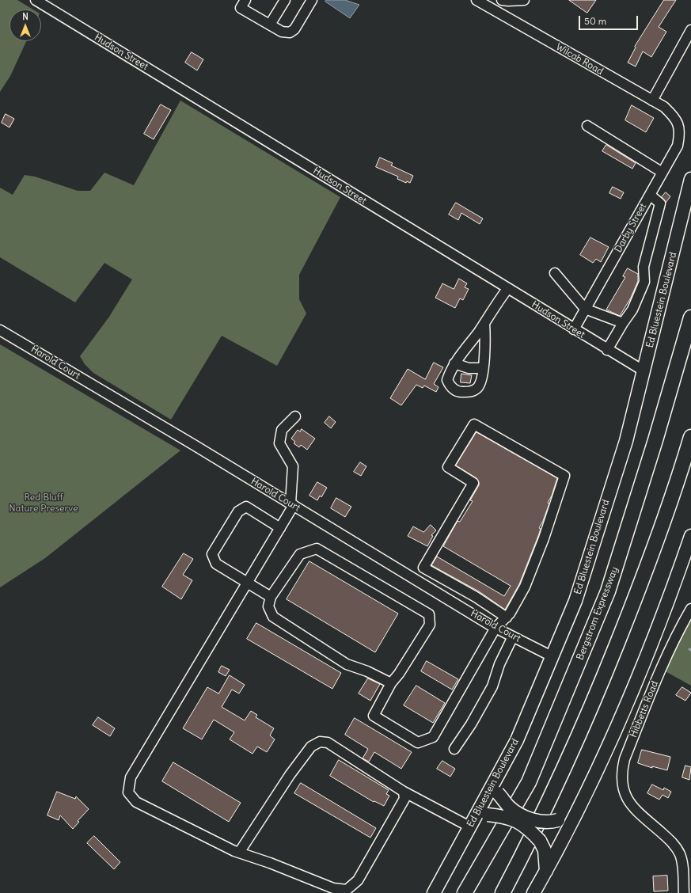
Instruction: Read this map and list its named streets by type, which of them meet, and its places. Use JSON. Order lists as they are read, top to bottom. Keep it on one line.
{"streets":{"highway":["Bergstrom Expressway"],"main road":["Ed Bluestein Boulevard"],"street":["Hudson Street","Wilcab Road","Darby Street","Harold Court","Hibbetts Road"]},"crossings":[["Hudson Street","Darby Street"],["Hudson Street","Ed Bluestein Boulevard"],["Wilcab Road","Darby Street"],["Ed Bluestein Boulevard","Harold Court"]],"parks":["Red Bluff Nature Preserve"],"scale_bar":"50 m","north":"top"}
